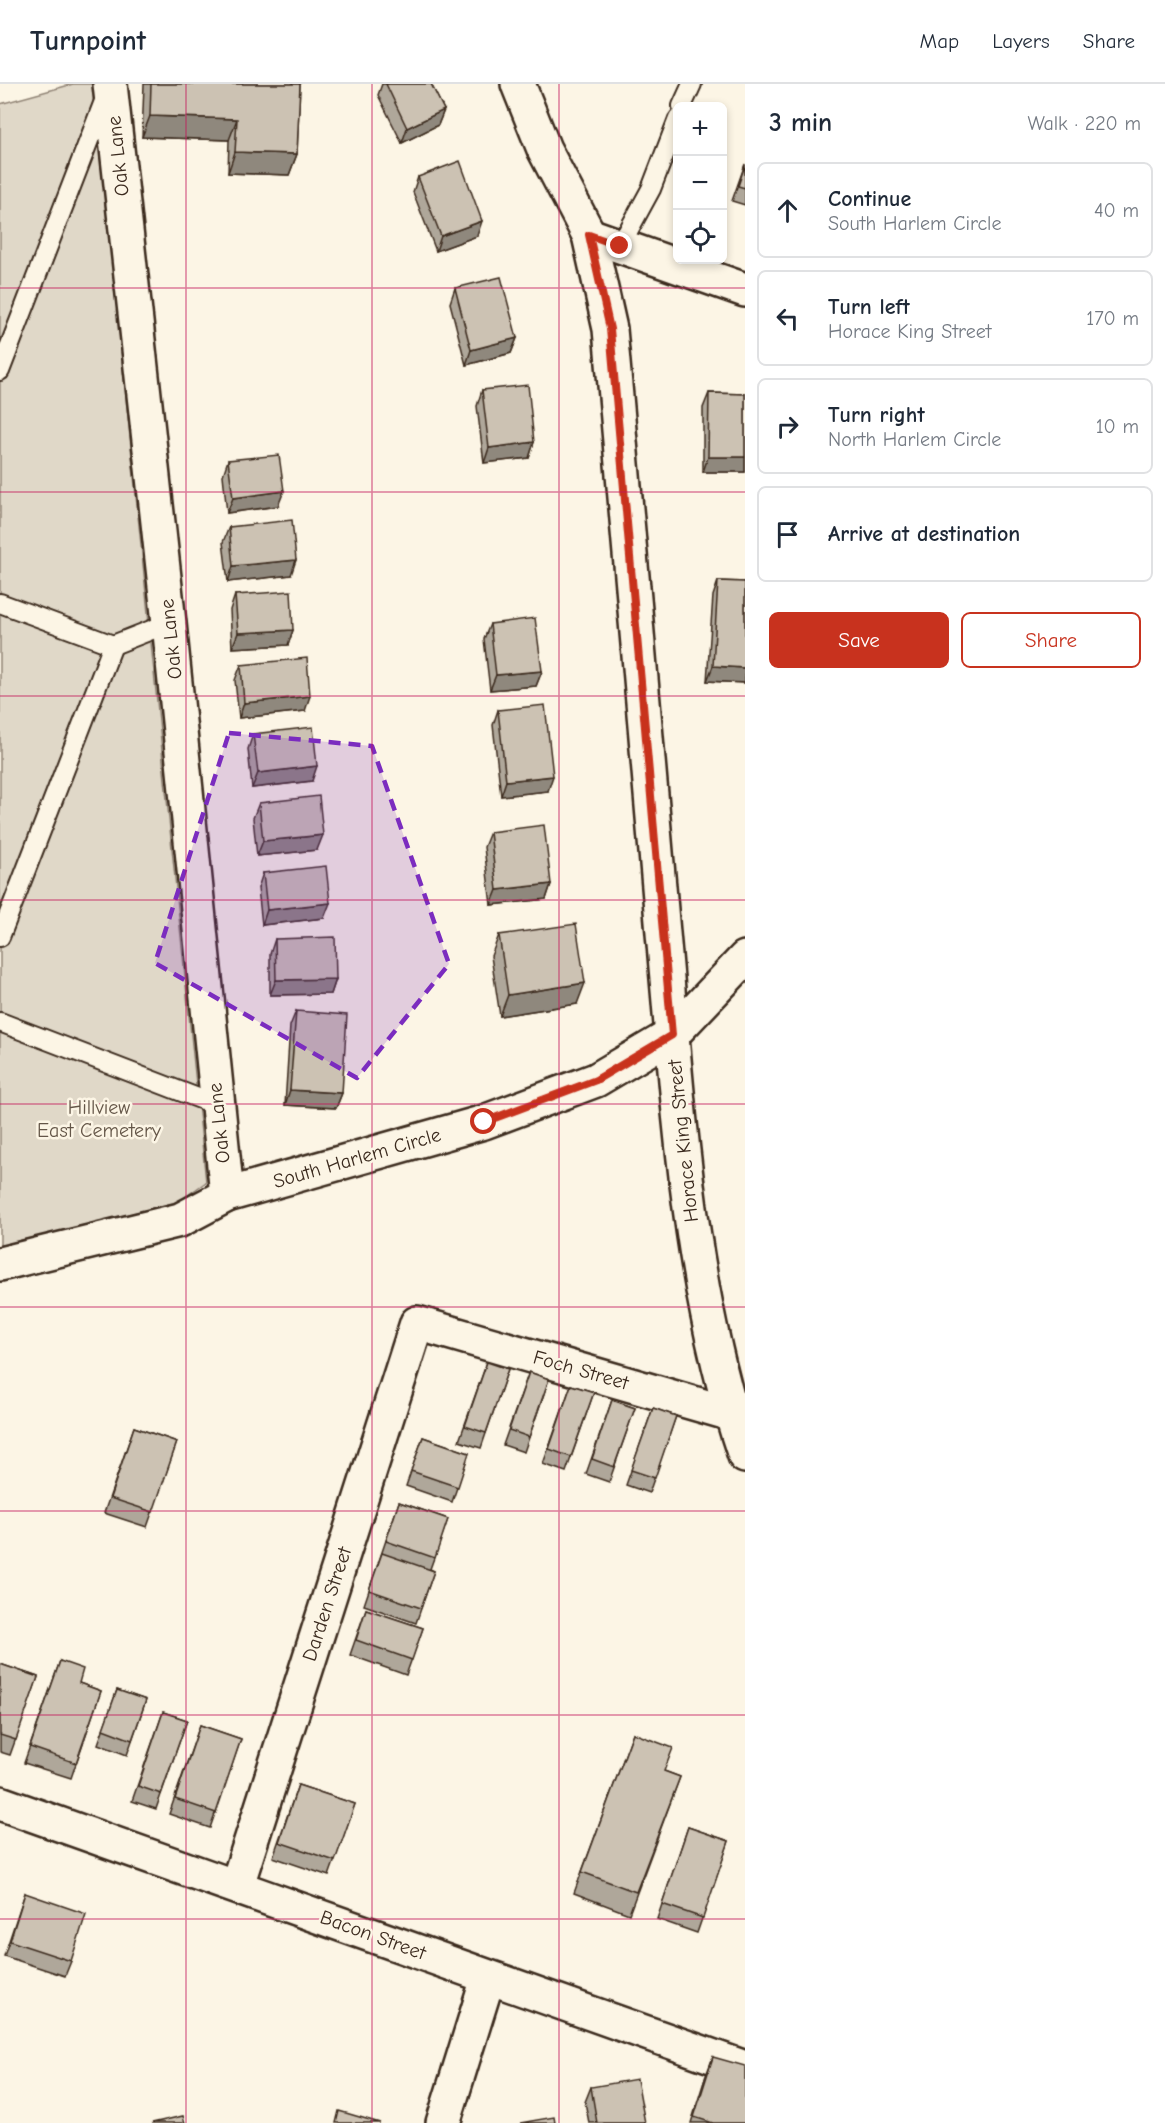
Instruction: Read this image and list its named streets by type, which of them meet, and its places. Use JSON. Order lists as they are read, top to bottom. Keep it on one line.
{"streets":{"street":["Oak Lane","Horace King Street","South Harlem Circle","Foch Street","Darden Street","Bacon Street"]},"crossings":[["Oak Lane","South Harlem Circle"],["Horace King Street","South Harlem Circle"],["Horace King Street","Foch Street"],["Foch Street","Darden Street"],["Darden Street","Bacon Street"]],"parks":["Hillview East Cemetery"],"page":{"header":"Turnpoint","nav":["Map","Layers","Share"],"heading":["3 min","Walk · 220 m"],"map_buttons":["+","−"],"list":[["Continue","South Harlem Circle","40 m"],["Turn left","Horace King Street","170 m"],["Turn right","North Harlem Circle","10 m"],"Arrive at destination"],"buttons":["Save","Share"]}}
